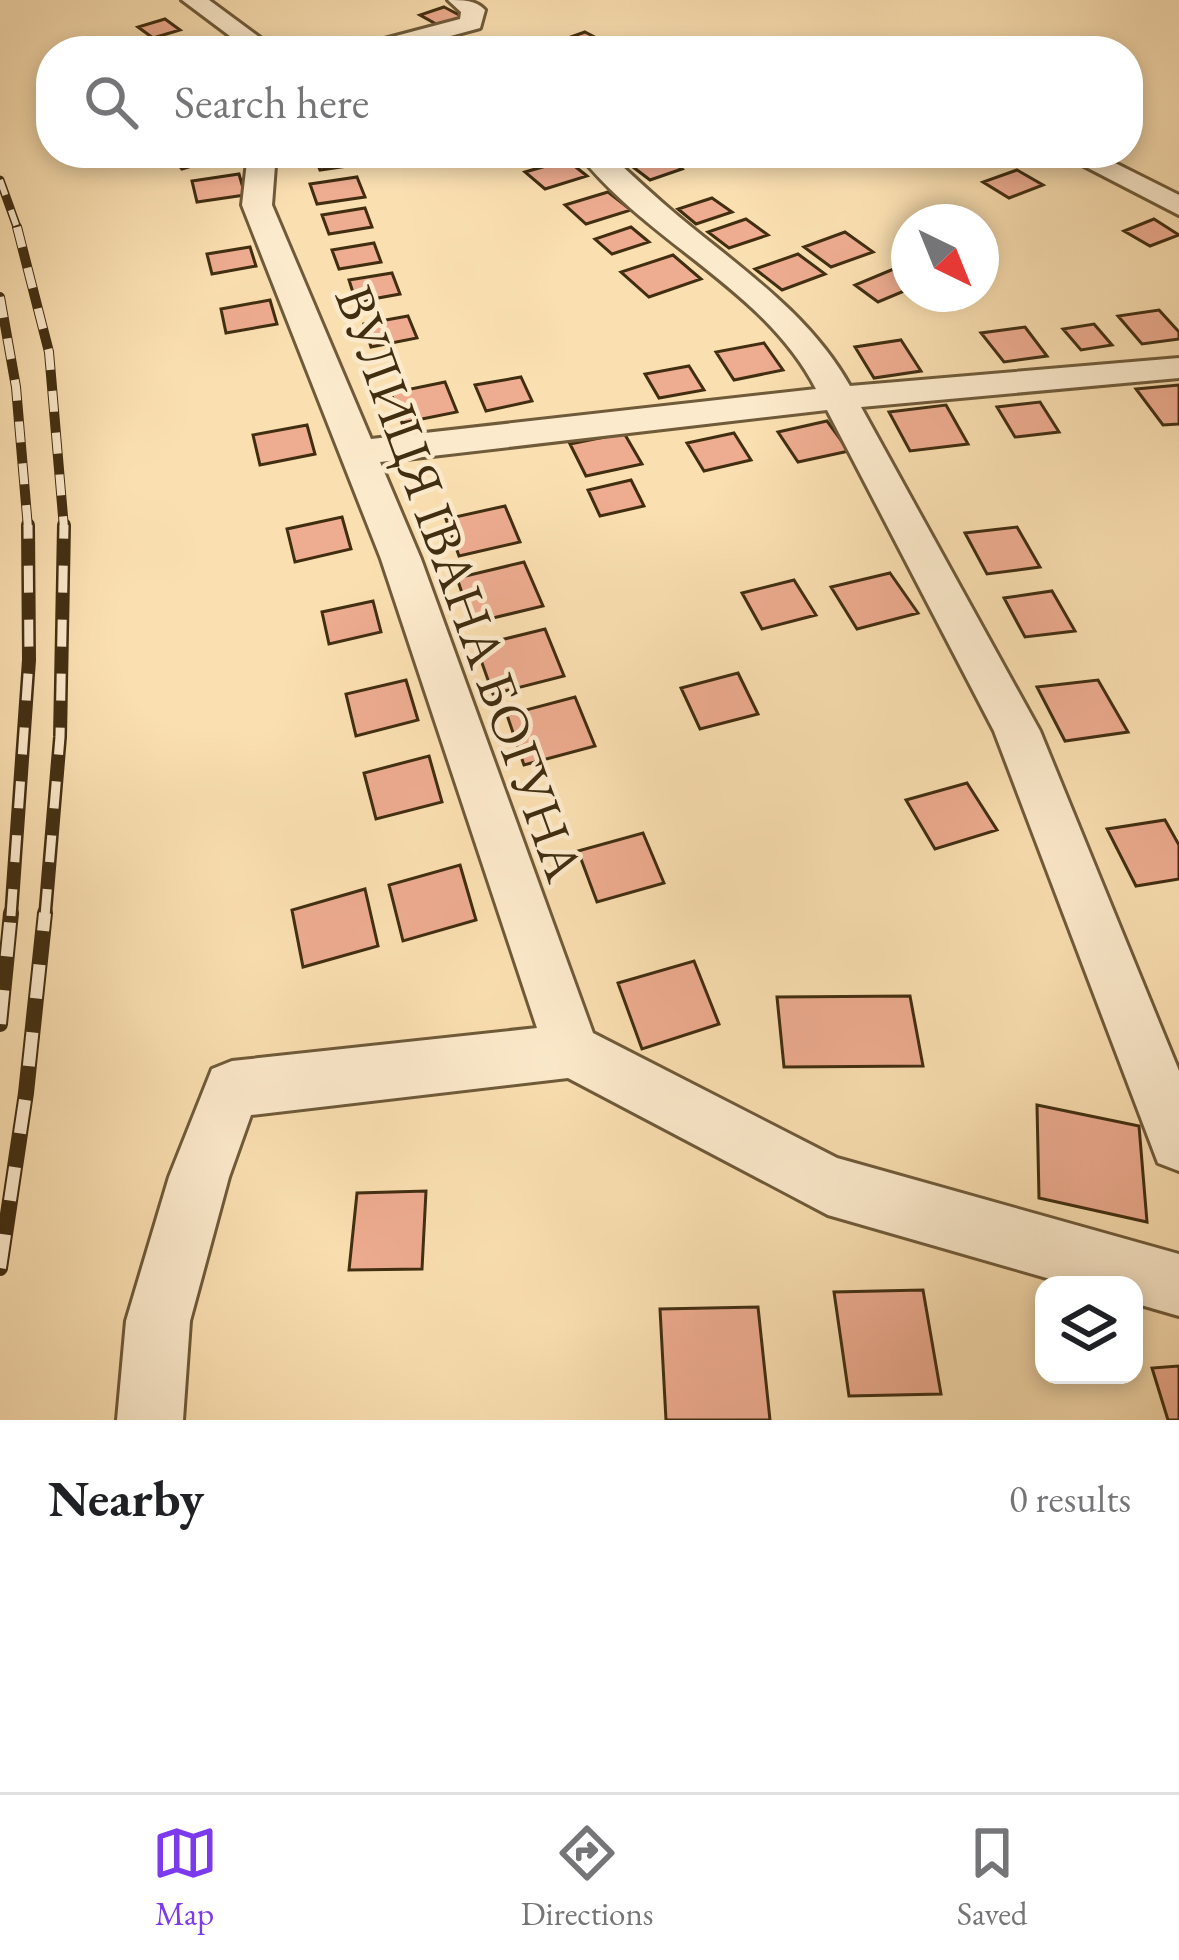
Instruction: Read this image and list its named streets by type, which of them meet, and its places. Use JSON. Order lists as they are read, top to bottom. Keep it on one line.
{"streets":{"street":["ВУЛИЦЯ ІВАНА БОГУНА"]},"north":"bottom right","page":{"search":"Search here","heading":["Nearby","0 results"],"nav":["Map","Directions","Saved"]}}
